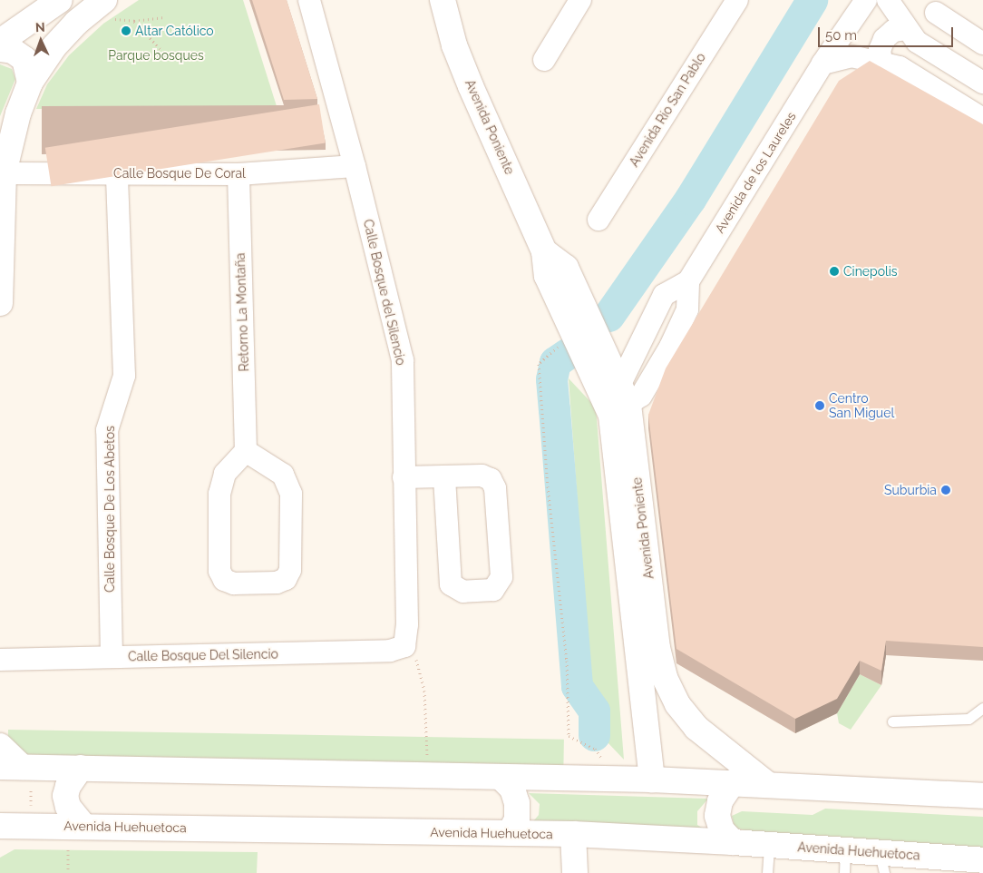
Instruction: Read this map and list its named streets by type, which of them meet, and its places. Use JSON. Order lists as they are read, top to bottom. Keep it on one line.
{"streets":{"main road":["Avenida Poniente","Avenida Huehuetoca"],"street":["Avenida Río San Pablo","Avenida de los Laureles","Calle Bosque De Coral","Calle Bosque del Silencio","Retorno La Montaña","Calle Bosque De Los Abetos","Calle Bosque Del Silencio"]},"crossings":[["Avenida Poniente","Avenida de los Laureles"],["Calle Bosque De Coral","Calle Bosque del Silencio"],["Calle Bosque De Coral","Retorno La Montaña"],["Calle Bosque De Coral","Calle Bosque De Los Abetos"],["Calle Bosque del Silencio","Calle Bosque Del Silencio"],["Calle Bosque De Los Abetos","Calle Bosque Del Silencio"]],"parks":["Parque bosques"],"places":["Altar Católico","Cinepolis","Centro San Miguel","Suburbia"],"scale_bar":"50 m","north":"top"}
